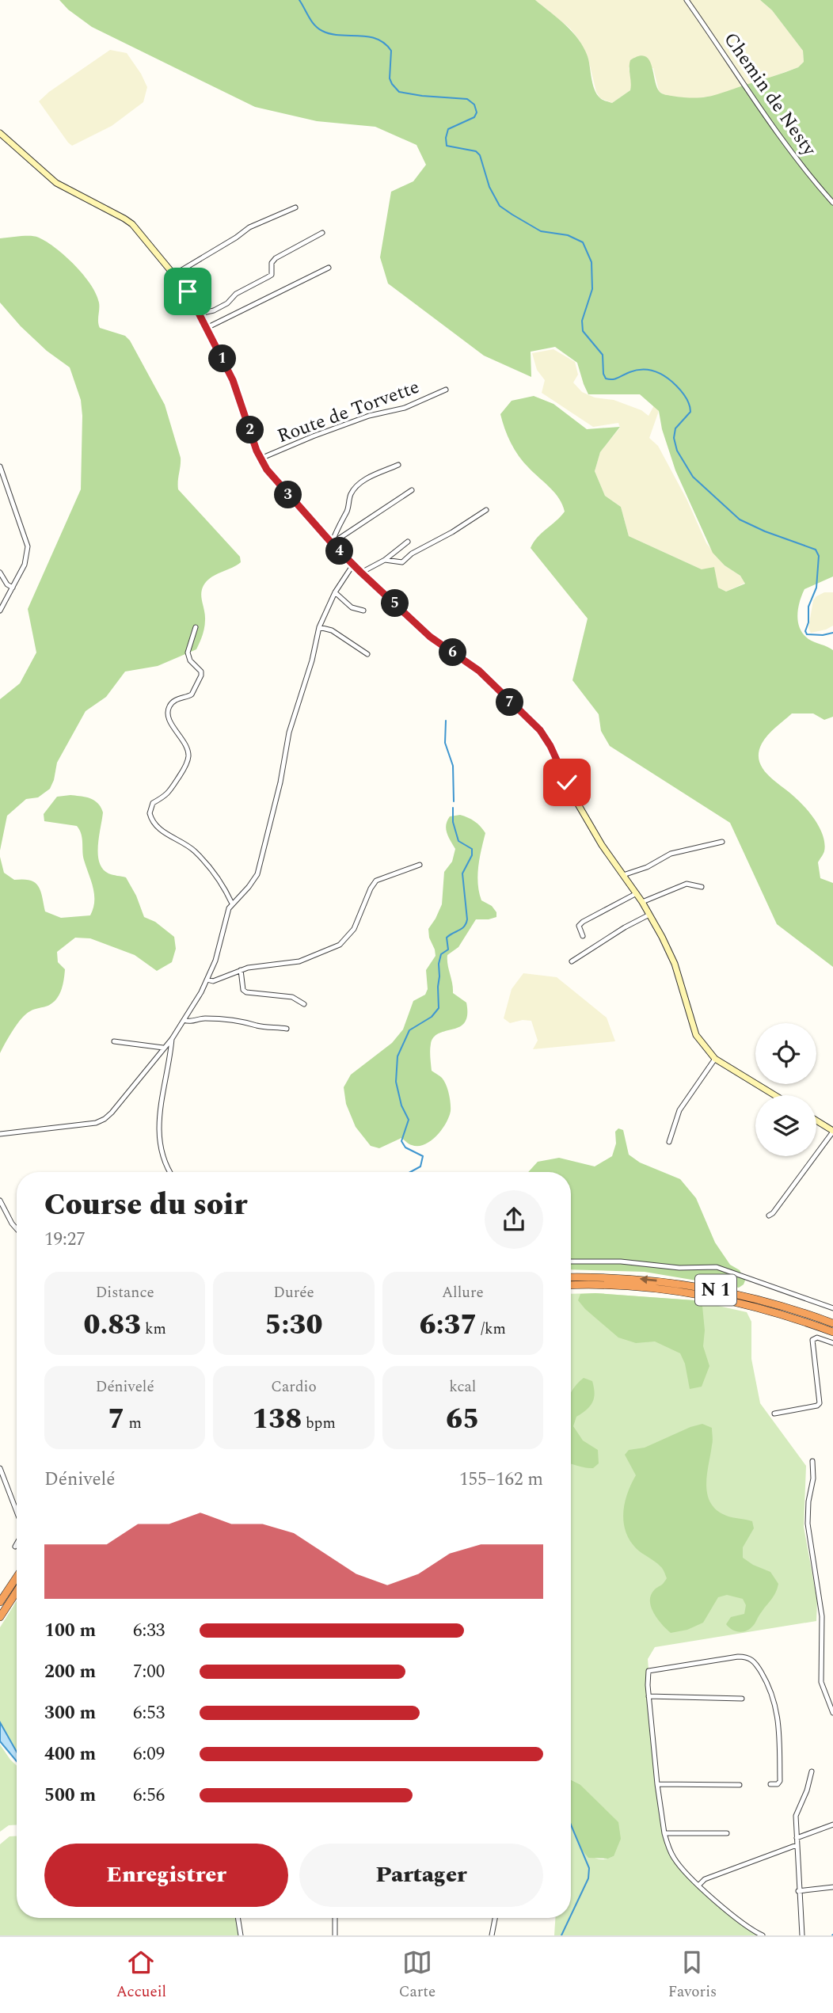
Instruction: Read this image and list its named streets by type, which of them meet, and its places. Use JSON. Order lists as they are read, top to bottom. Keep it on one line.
{"streets":{"highway":["N 1"],"street":["Chemin de Nesty","Route de Torvette"]},"page":{"pins":["1","2","3","4","5","6","7"],"heading":["Course du soir","19:27"],"stats":[["Distance","0.83 km"],["Durée","5:30"],["Allure","6:37 /km"],["Dénivelé","7 m"],["Cardio","138 bpm"],["kcal","65"]],"chart":["Dénivelé","155–162 m"],"list":[{"name":"100 m","note":"6:33"},{"name":"200 m","note":"7:00"},{"name":"300 m","note":"6:53"},{"name":"400 m","note":"6:09"},{"name":"500 m","note":"6:56"}],"buttons":["Enregistrer","Partager"],"tabs":["Accueil","Carte","Favoris"]}}
